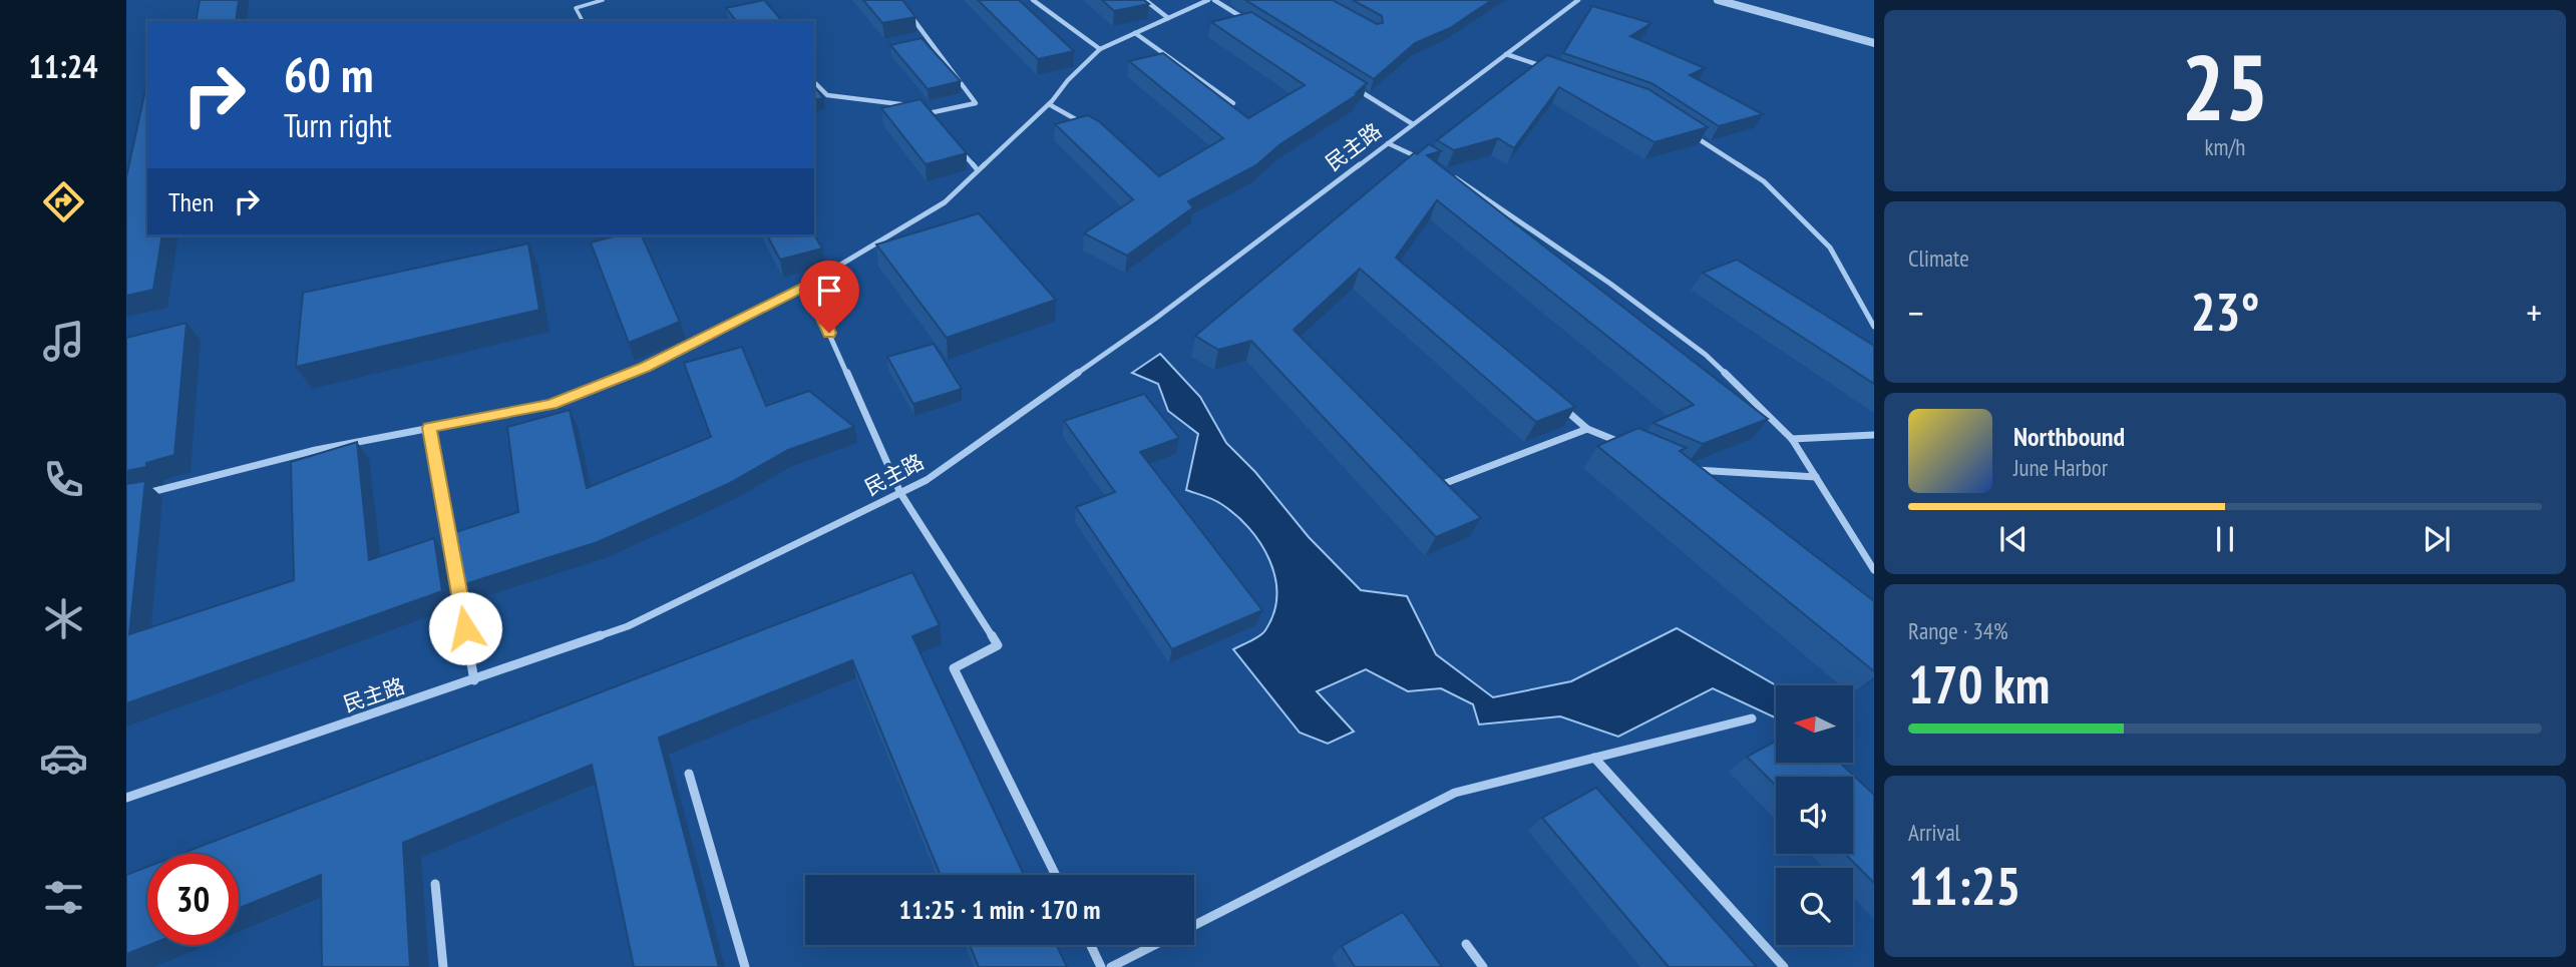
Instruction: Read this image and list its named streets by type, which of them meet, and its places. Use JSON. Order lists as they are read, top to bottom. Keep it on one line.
{"streets":{"street":["民主路"]},"north":"left","page":{"tabs":"11:24","tile":[["25","km/h"],"Climate",["Range · 34%","170 km"],["Arrival","11:25"]],"turn":["60 m","Turn right"],"then":"Then","heat":["−","23°","+"],"song":["Northbound","June Harbor"],"limit":"30","trip":"11:25 · 1 min · 170 m"}}
